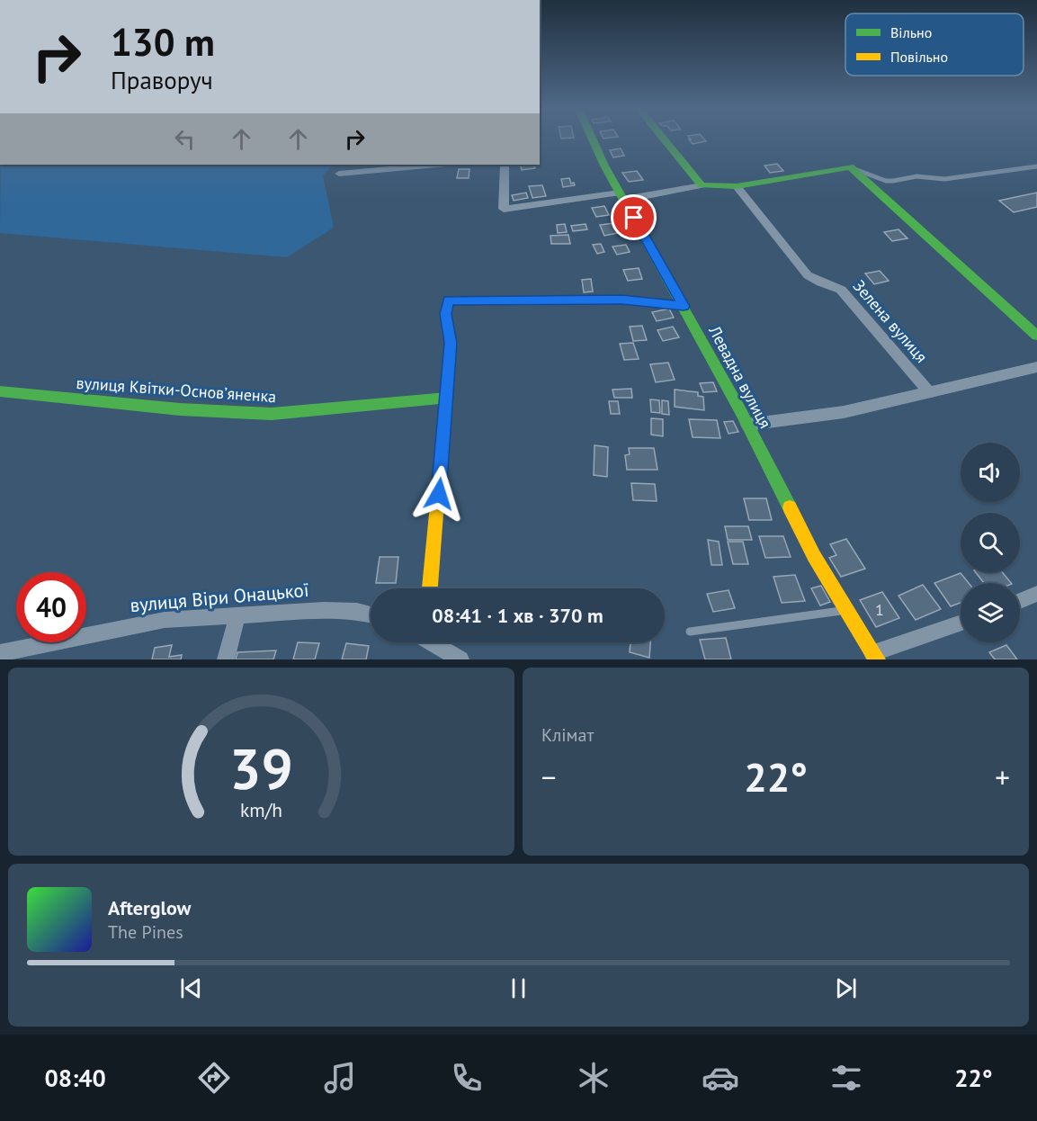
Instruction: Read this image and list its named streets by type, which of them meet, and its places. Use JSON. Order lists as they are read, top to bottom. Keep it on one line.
{"streets":{"street":["Зелена вулиця","Левадна вулиця","вулиця Квітки-Основʼяненка","вулиця Віри Онацької"]},"house_numbers":["1"],"legend":["Вільно","Повільно"],"page":{"turn":["130 m","Праворуч"],"limit":"40","trip":"08:41 · 1 хв · 370 m","tile":"Клімат","heat":["−","22°","+"],"song":["Afterglow","The Pines"],"tabs":["08:40","22°"],"gauge":["39","km/h"]}}
